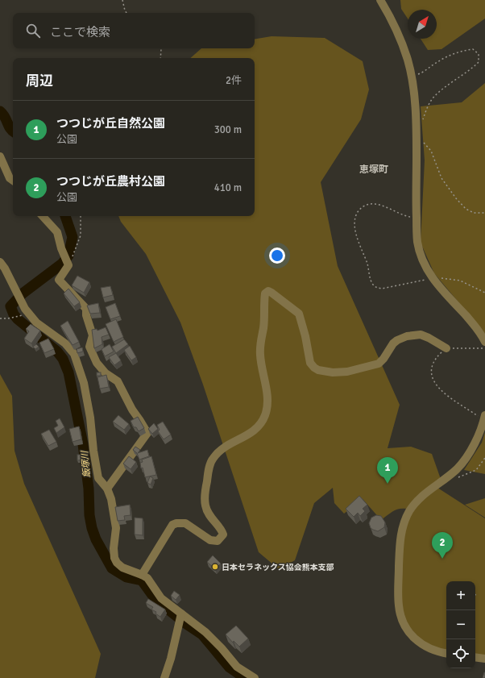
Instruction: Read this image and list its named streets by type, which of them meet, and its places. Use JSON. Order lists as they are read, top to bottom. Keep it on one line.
{"districts":["恵塚町"],"water":["飯塚川"],"places":["日本セラネックス協会熊本支部"],"north":"top right","page":{"search":"ここで検索","heading":["周辺","2件"],"list":[{"mark":"1","name":"つつじが丘自然公園","note":"公園","value":"300 m"},{"mark":"2","name":"つつじが丘農村公園","note":"公園","value":"410 m"}],"pins":["1","2"],"map_buttons":["+","−"]}}
